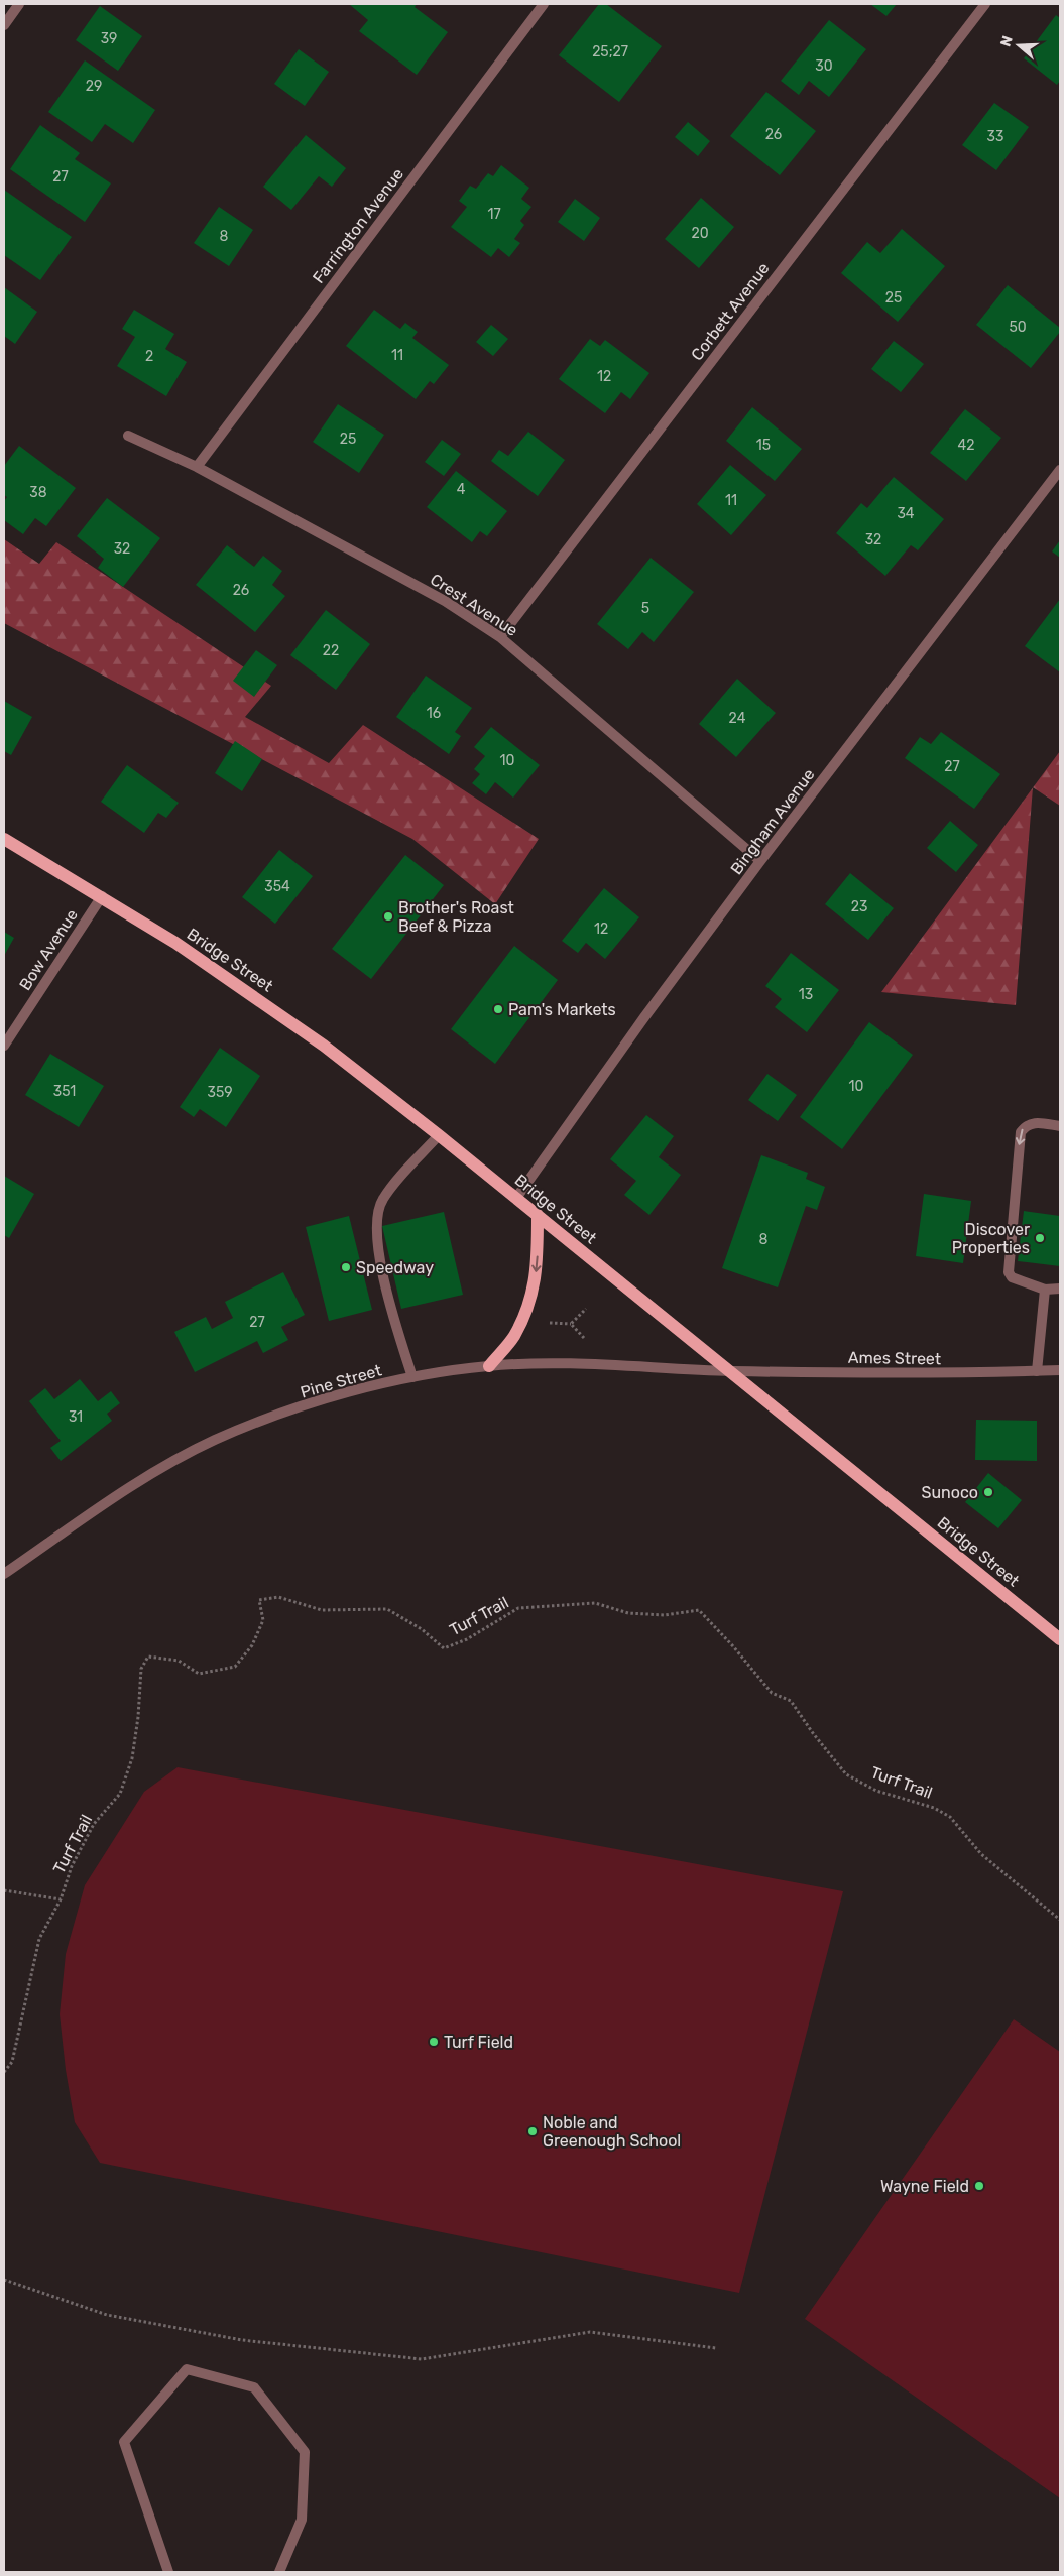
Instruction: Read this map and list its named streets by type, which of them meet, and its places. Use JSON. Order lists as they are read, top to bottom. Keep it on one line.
{"streets":{"main road":["Bridge Street"],"street":["Farrington Avenue","Corbett Avenue","Crest Avenue","Bingham Avenue","Bow Avenue","Ames Street","Pine Street"],"path":["Turf Trail"]},"crossings":[["Farrington Avenue","Crest Avenue"],["Corbett Avenue","Crest Avenue"],["Crest Avenue","Bingham Avenue"],["Bingham Avenue","Bridge Street"],["Bow Avenue","Bridge Street"],["Bridge Street","Ames Street"],["Bridge Street","Pine Street"],["Ames Street","Pine Street"]],"places":["Brother's Roast Beef & Pizza","Pam's Markets","Discover Properties","Speedway","Sunoco","Turf Field","Noble and Greenough School","Wayne Field"],"house_numbers":["39","25;27","30","29","26","33","27","17","20","8","25","50","11","2","12","25","15","42","4","38","11","34","32","32","26","5","22","16","24","10","27","354","23","12","13","10","351","359","8","27","31"],"north":"left"}
